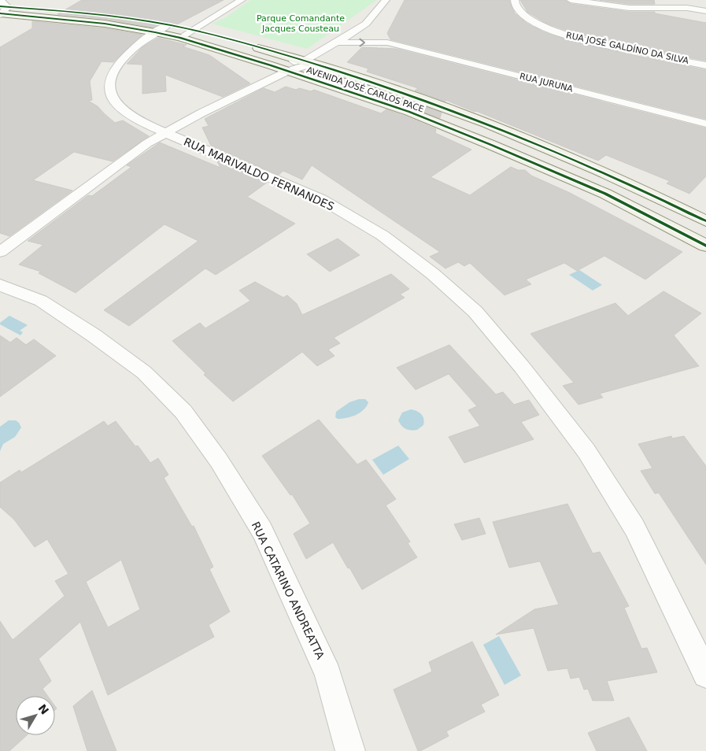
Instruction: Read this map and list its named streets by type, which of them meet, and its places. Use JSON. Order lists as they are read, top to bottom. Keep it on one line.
{"streets":{"main road":["AVENIDA JOSÉ CARLOS PACE"],"street":["RUA JOSÉ GALDÍNO DA SILVA","RUA JURUNA","RUA MARIVALDO FERNANDES","RUA CATARINO ANDREATTA"]},"crossings":[["AVENIDA JOSÉ CARLOS PACE","RUA MARIVALDO FERNANDES"]],"parks":["Parque Comandante Jacques Cousteau"],"north":"top right"}
